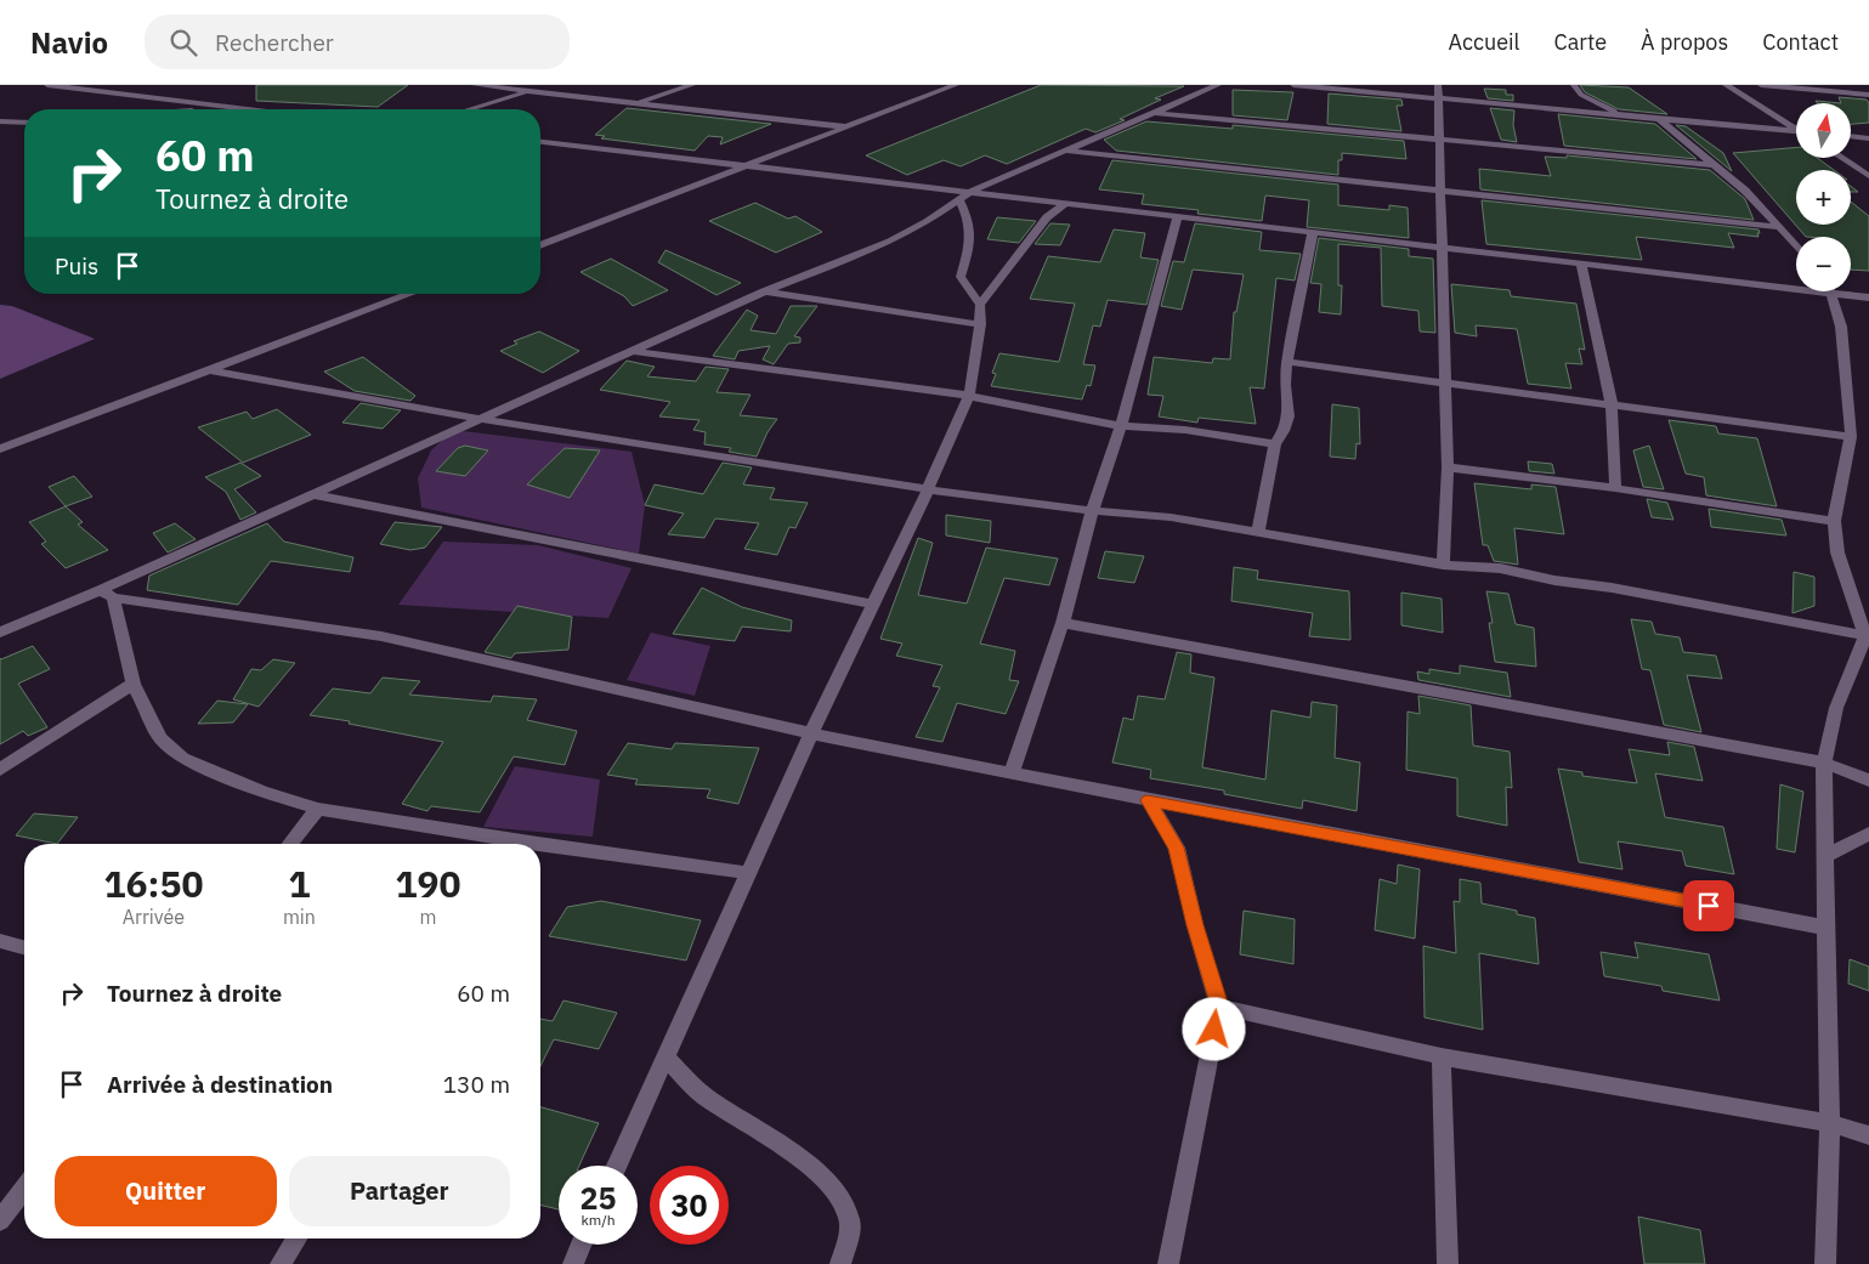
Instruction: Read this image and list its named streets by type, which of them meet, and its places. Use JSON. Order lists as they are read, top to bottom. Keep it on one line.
{"north":"top","page":{"header":"Navio","search":"Rechercher","nav":["Accueil","Carte","À propos","Contact"],"map_buttons":["+","−"],"turn":["60 m","Tournez à droite"],"then":"Puis","eta":["16:50","Arrivée","1","min","190","m"],"list":[{"name":"Tournez à droite","value":"60 m"},{"name":"Arrivée à destination","value":"130 m"}],"buttons":["Quitter","Partager"],"speed":"25 km/h","limit":"30"}}
